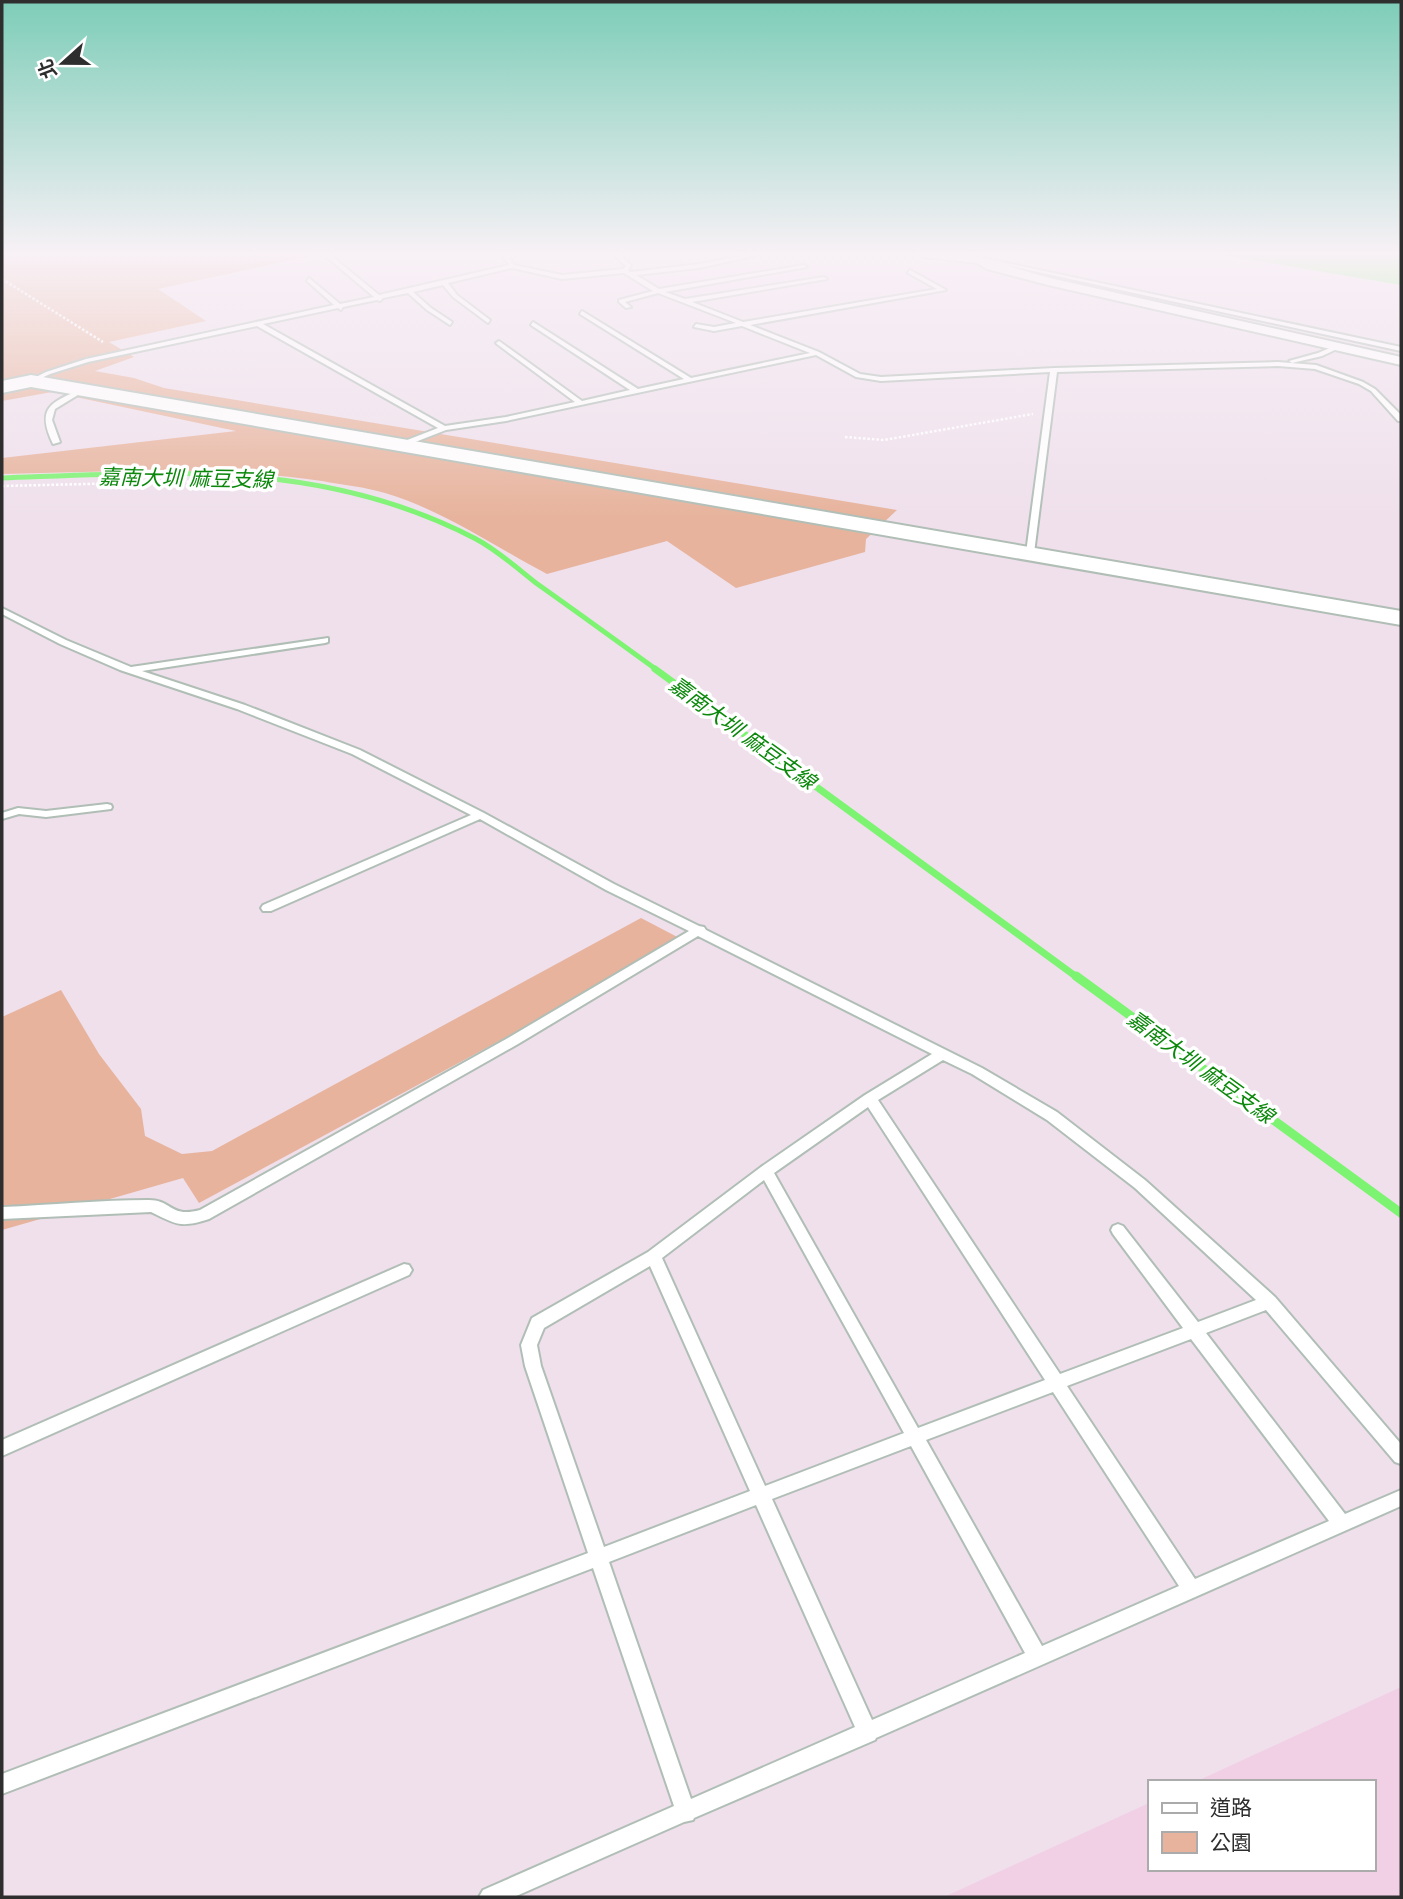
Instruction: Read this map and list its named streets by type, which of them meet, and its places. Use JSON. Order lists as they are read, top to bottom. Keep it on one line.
{"water":["嘉南大圳 麻豆支線"],"legend":["道路","公園"],"north":"left"}
